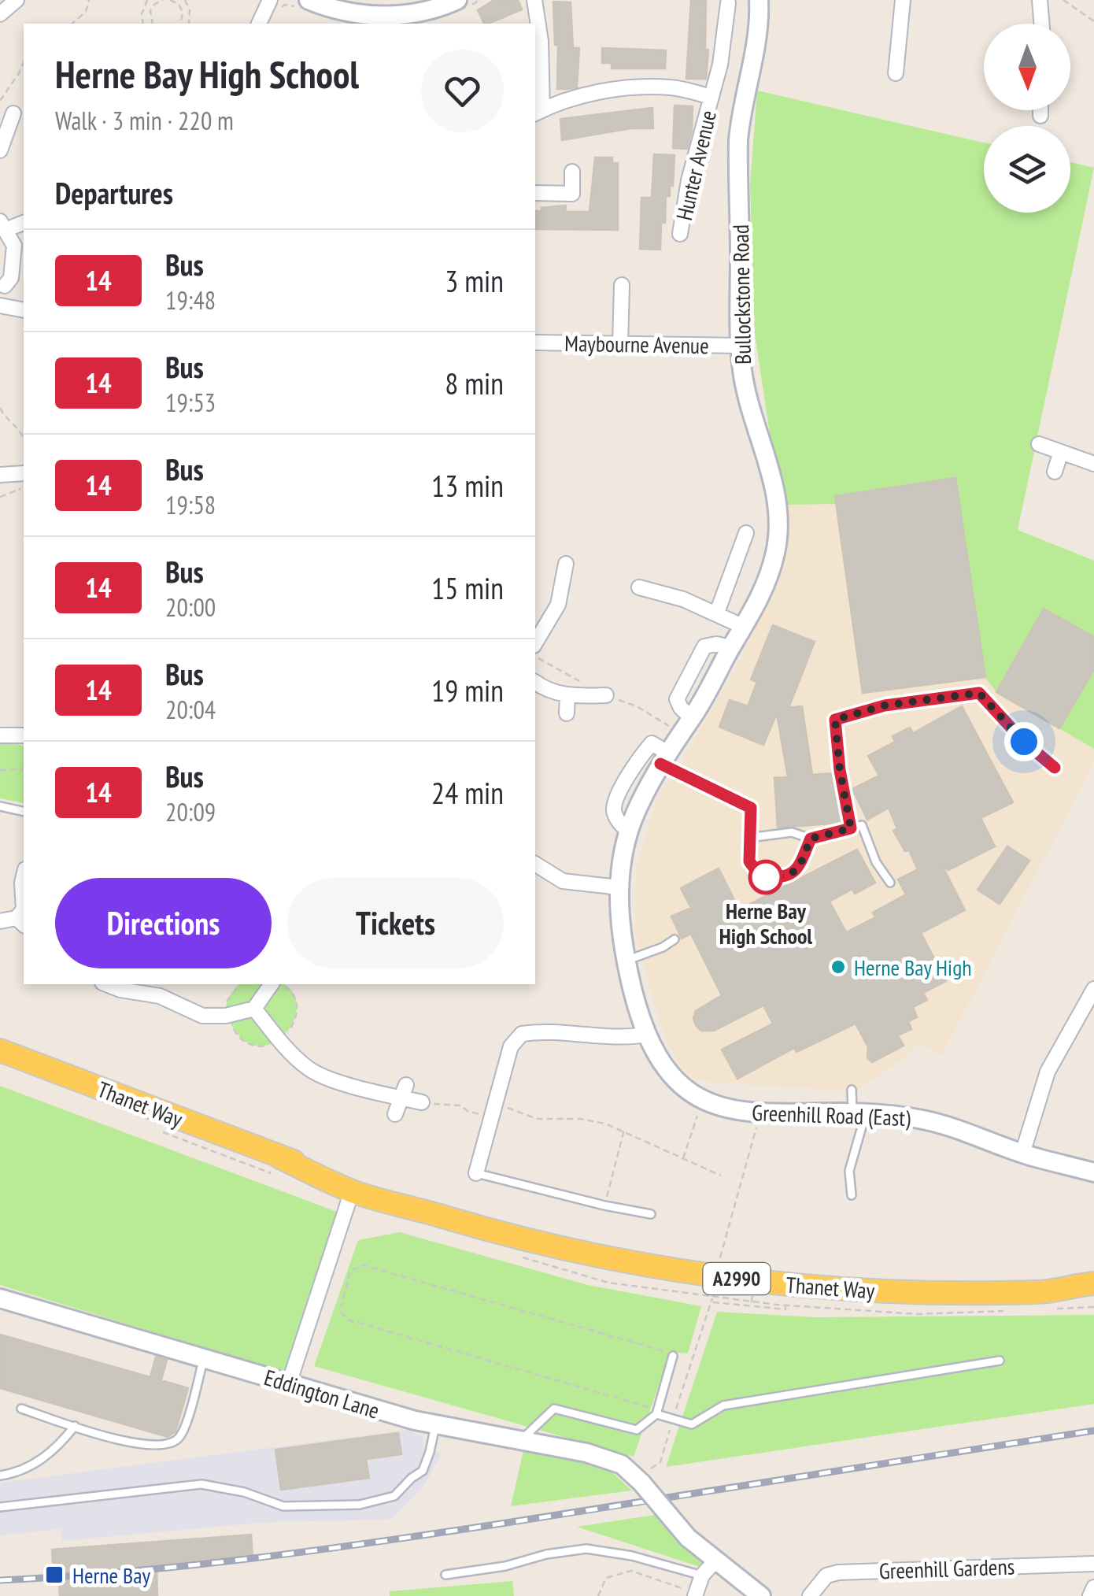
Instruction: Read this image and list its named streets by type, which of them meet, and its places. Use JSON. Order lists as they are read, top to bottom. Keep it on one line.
{"streets":{"main road":["Thanet Way","A2990"],"street":["Hunter Avenue","Bullockstone Road","Maybourne Avenue","Greenhill Road (East)","Eddington Lane","Greenhill Gardens"]},"crossings":[["Bullockstone Road","Maybourne Avenue"],["Bullockstone Road","Greenhill Road (East)"]],"places":{"other":["Herne Bay High School","Herne Bay High"],"transit":["Herne Bay"]},"lines":["bus line 14"],"north":"bottom","page":{"heading":[["Herne Bay High School","Walk · 3 min · 220 m"],"Departures"],"list":[{"mark":"14","name":"Bus","note":"19:48","value":"3 min"},{"mark":"14","name":"Bus","note":"19:53","value":"8 min"},{"mark":"14","name":"Bus","note":"19:58","value":"13 min"},{"mark":"14","name":"Bus","note":"20:00","value":"15 min"},{"mark":"14","name":"Bus","note":"20:04","value":"19 min"},{"mark":"14","name":"Bus","note":"20:09","value":"24 min"}],"buttons":["Directions","Tickets"]}}
